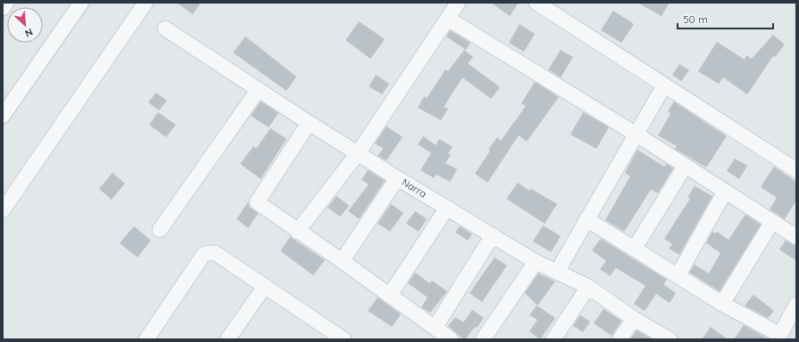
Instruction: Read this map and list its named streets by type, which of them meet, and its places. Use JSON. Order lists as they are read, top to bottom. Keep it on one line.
{"streets":{"street":["Narra"]},"scale_bar":"50 m","north":"bottom right"}
